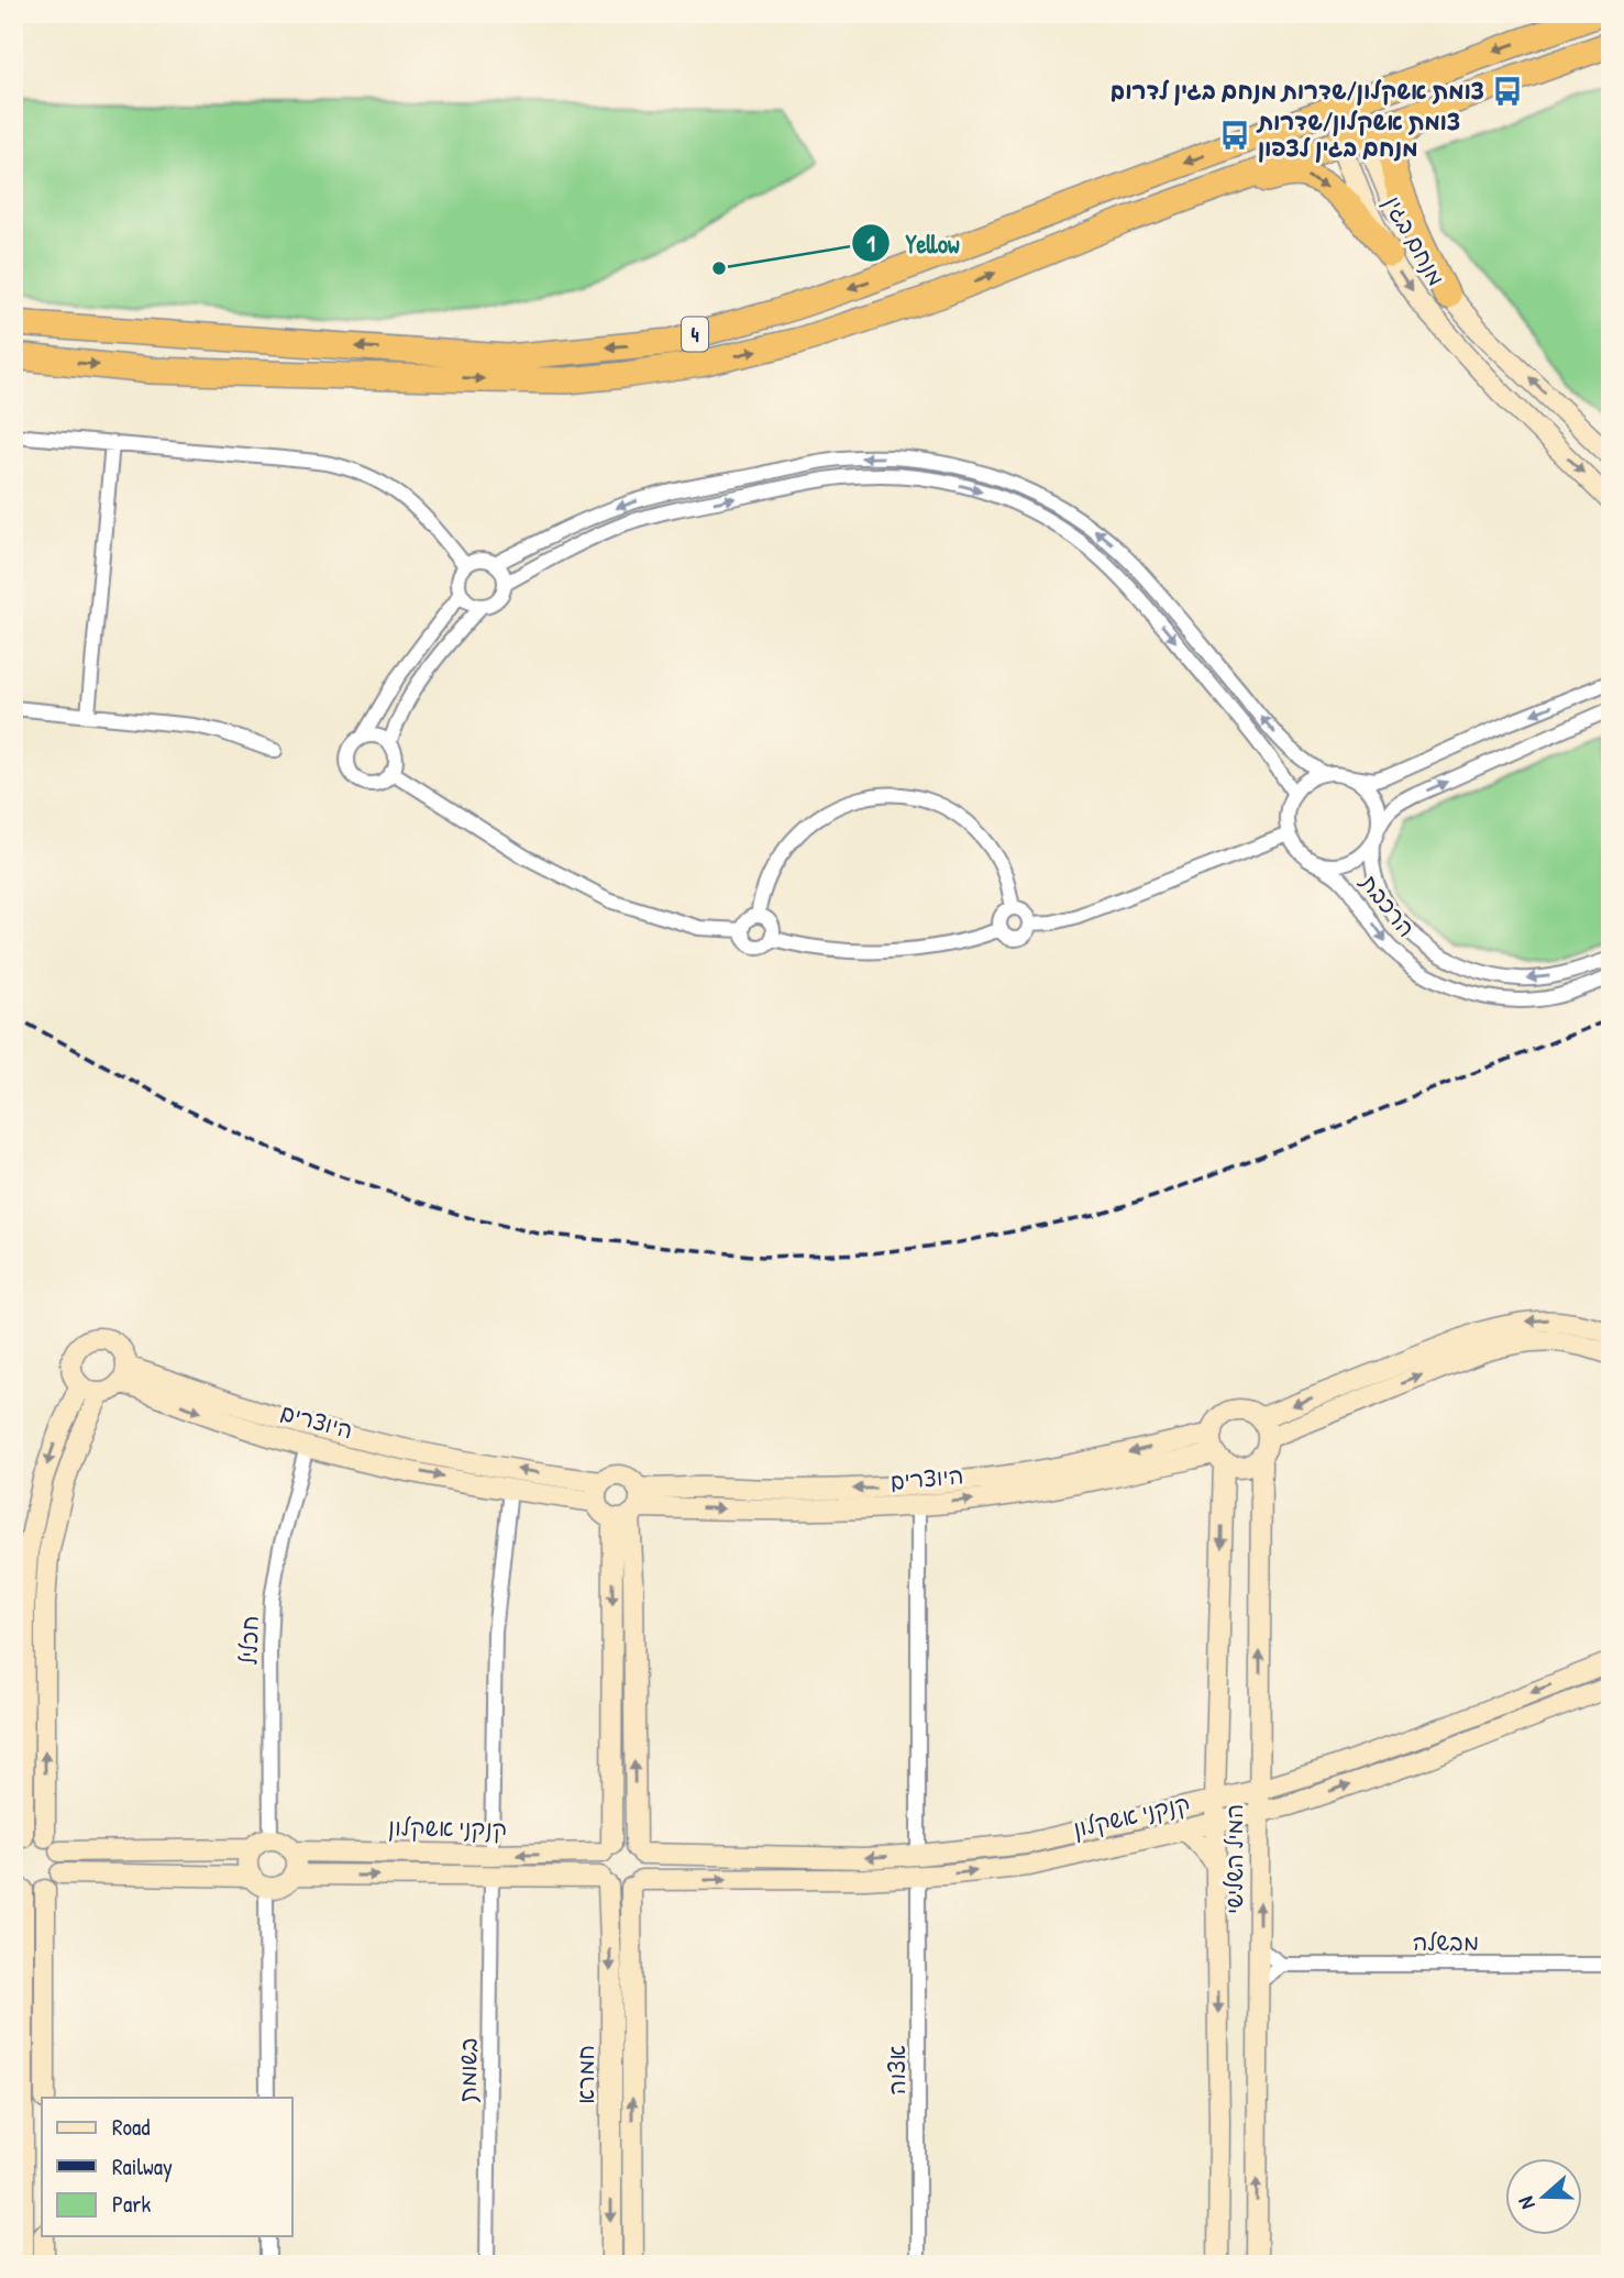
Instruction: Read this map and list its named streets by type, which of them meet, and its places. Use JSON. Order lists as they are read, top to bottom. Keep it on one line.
{"streets":{"highway":["4"],"street":["מנחם בגין","הרכבת","היוצרים","חכליל","קנקני אשקלון","המיל השלישי","מבשלה","בשומת","אצוה","חמרא"]},"crossings":[["מנחם בגין","4"],["היוצרים","חכליל"],["היוצרים","המיל השלישי"],["חכליל","קנקני אשקלון"],["קנקני אשקלון","המיל השלישי"],["קנקני אשקלון","בשומת"],["קנקני אשקלון","אצוה"],["קנקני אשקלון","חמרא"]],"places":{"bus stop":["צומת אשקלון/שדרות מנחם בגין לדרום","צומת אשקלון/שדרות מנחם בגין לצפון"],"other":["Yellow"]},"legend":["Road","Railway","Park"],"north":"left"}
